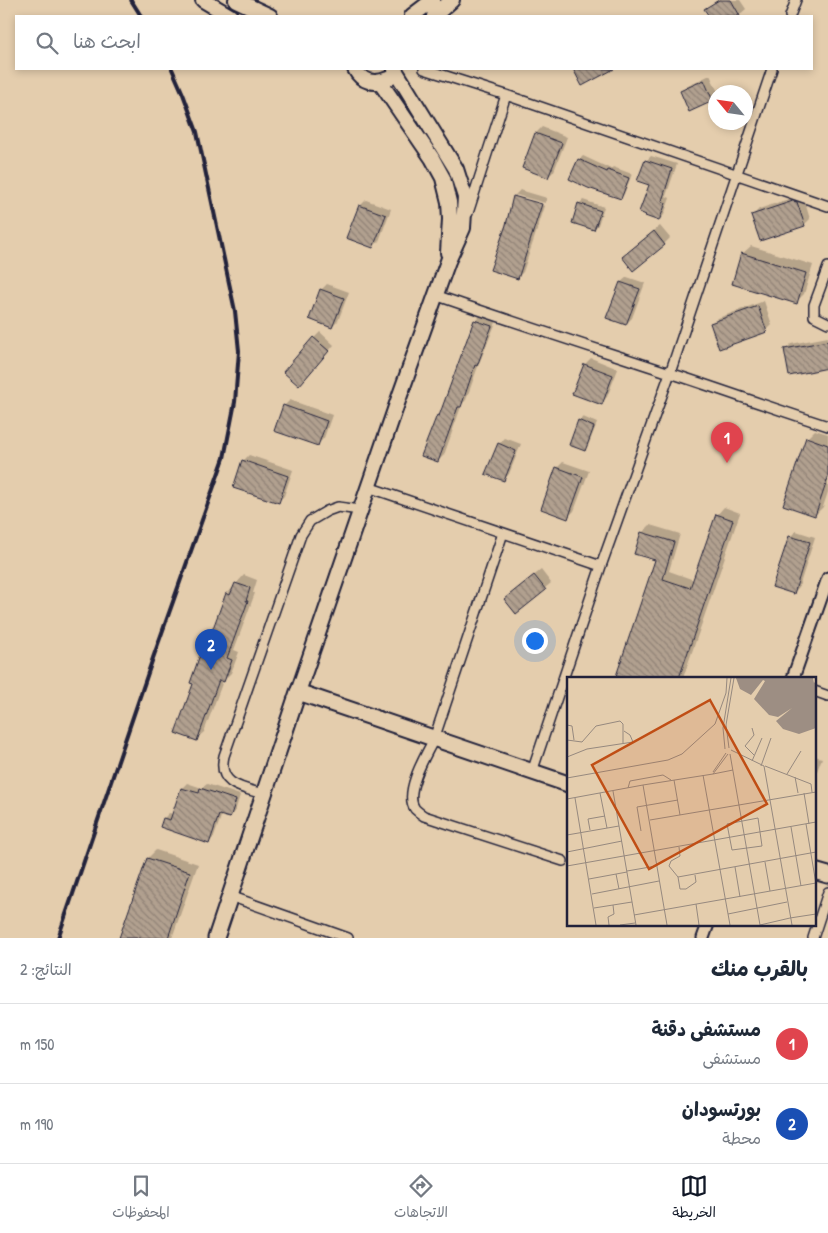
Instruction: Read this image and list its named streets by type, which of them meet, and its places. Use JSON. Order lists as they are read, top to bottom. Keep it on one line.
{"north":"top left","page":{"search":"ابحث هنا","pins":["1","2"],"heading":["بالقرب منك","النتائج: 2"],"list":[{"mark":"1","name":"مستشفى دقنة","note":"مستشفى","value":"150 m"},{"mark":"2","name":"بورتسودان","note":"محطة","value":"190 m"}],"nav":["الخريطة","الاتجاهات","المحفوظات"]}}
